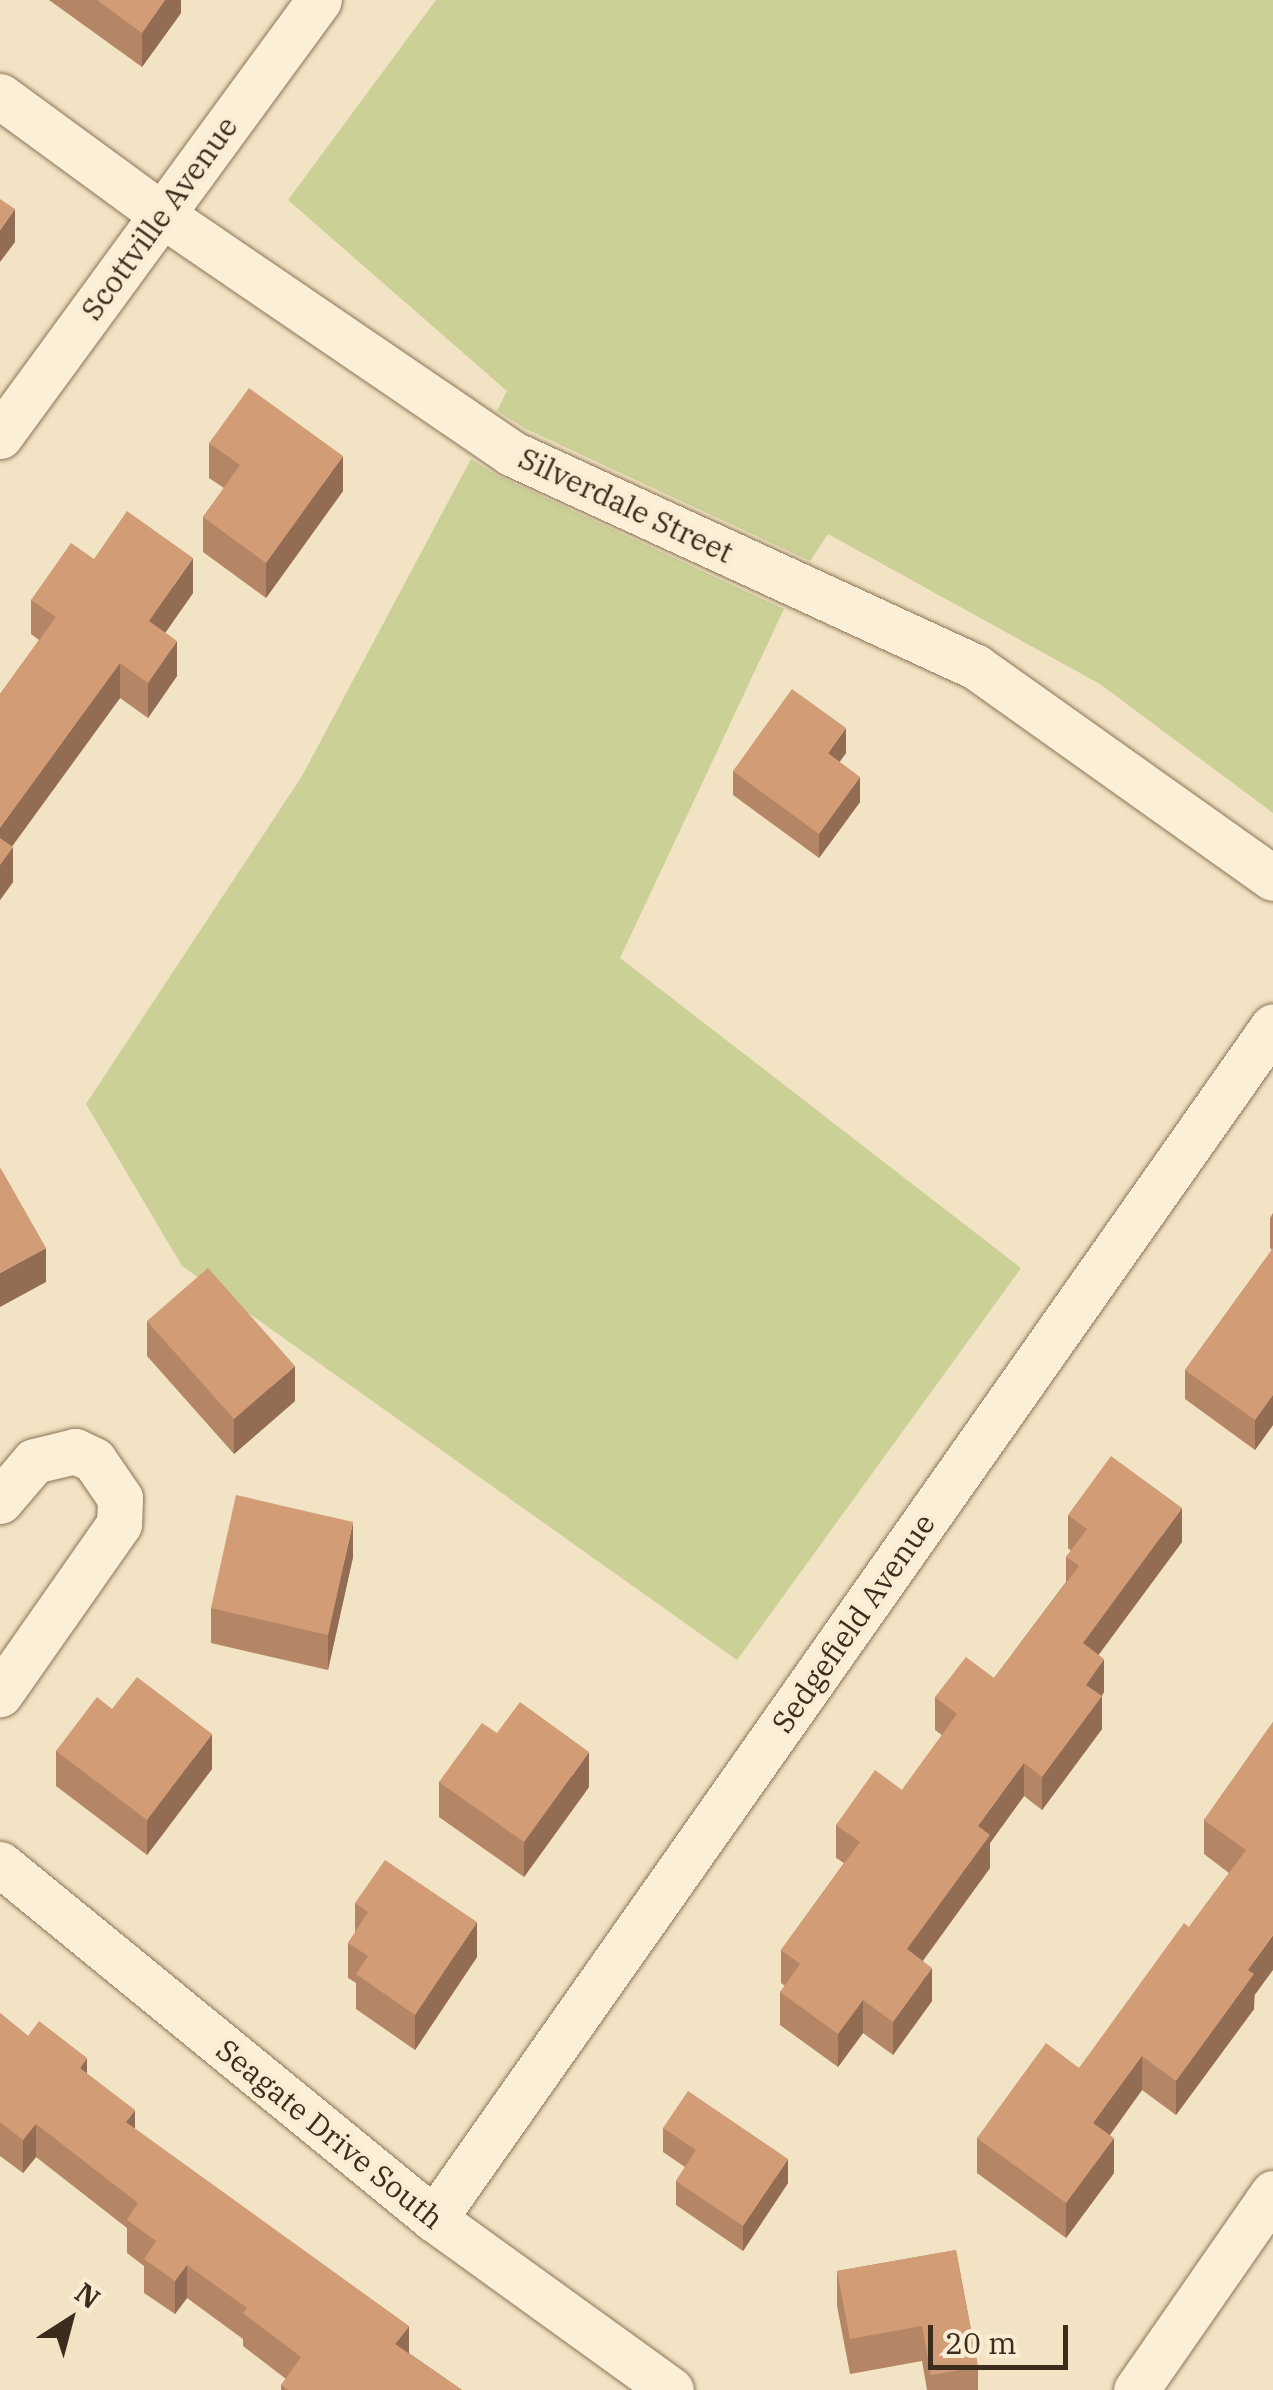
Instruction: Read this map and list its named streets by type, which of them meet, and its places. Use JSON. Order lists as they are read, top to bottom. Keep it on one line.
{"streets":{"street":["Scottville Avenue","Silverdale Street","Sedgefield Avenue","Seagate Drive South"]},"crossings":[["Scottville Avenue","Silverdale Street"],["Sedgefield Avenue","Seagate Drive South"]],"scale_bar":"20 m","north":"top right"}
